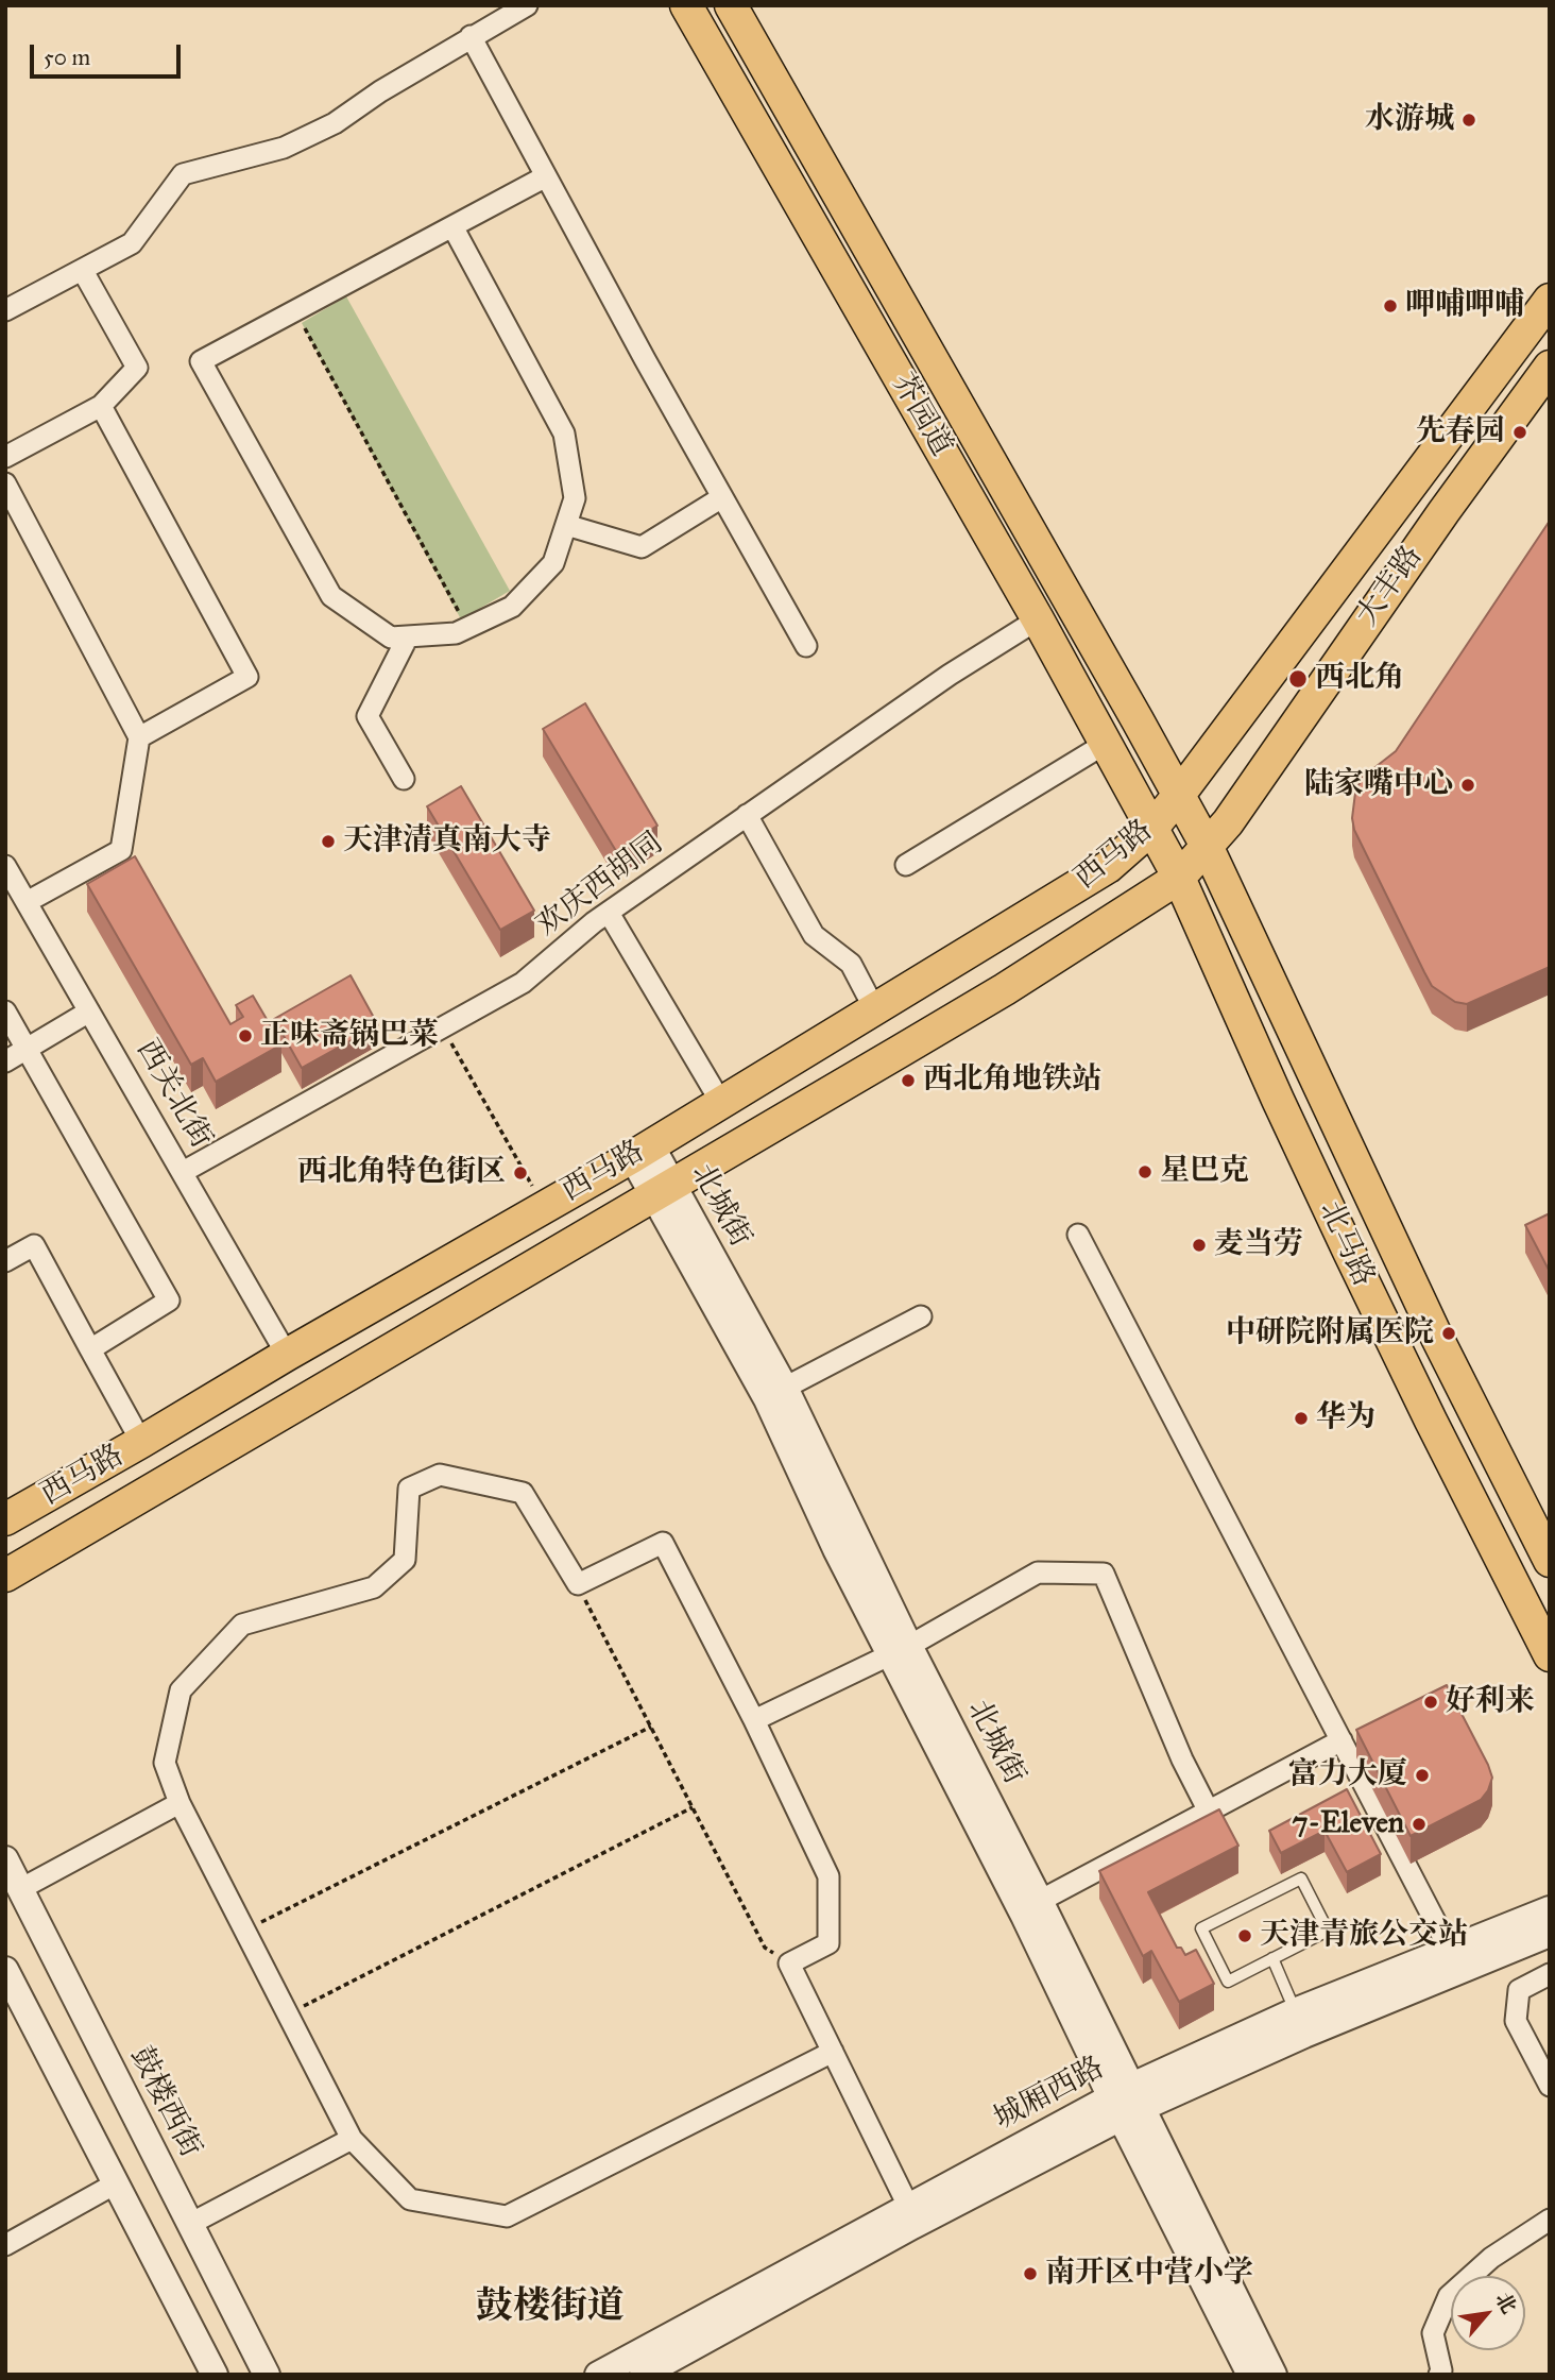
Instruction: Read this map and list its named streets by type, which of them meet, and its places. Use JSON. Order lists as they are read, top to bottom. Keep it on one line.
{"streets":{"main road":["芥园道","大丰路","西马路","北马路"],"street":["欢庆西胡同","西关北街","北城街","城厢西路","鼓楼西街"]},"crossings":[["芥园道","大丰路"],["芥园道","西马路"],["芥园道","欢庆西胡同"],["芥园道","北马路"],["大丰路","西马路"],["大丰路","北马路"],["西马路","西关北街"],["西马路","北城街"],["西马路","北马路"],["欢庆西胡同","西关北街"],["北城街","城厢西路"]],"districts":["鼓楼街道"],"places":["水游城","呷哺呷哺","先春园","西北角","陆家嘴中心","天津清真南大寺","正味斋锅巴菜","西北角地铁站","星巴克","西北角特色街区","麦当劳","中研院附属医院","华为","好利来","富力大厦","7-Eleven","天津青旅公交站","南开区中营小学"],"scale_bar":"50 m","north":"top right"}
